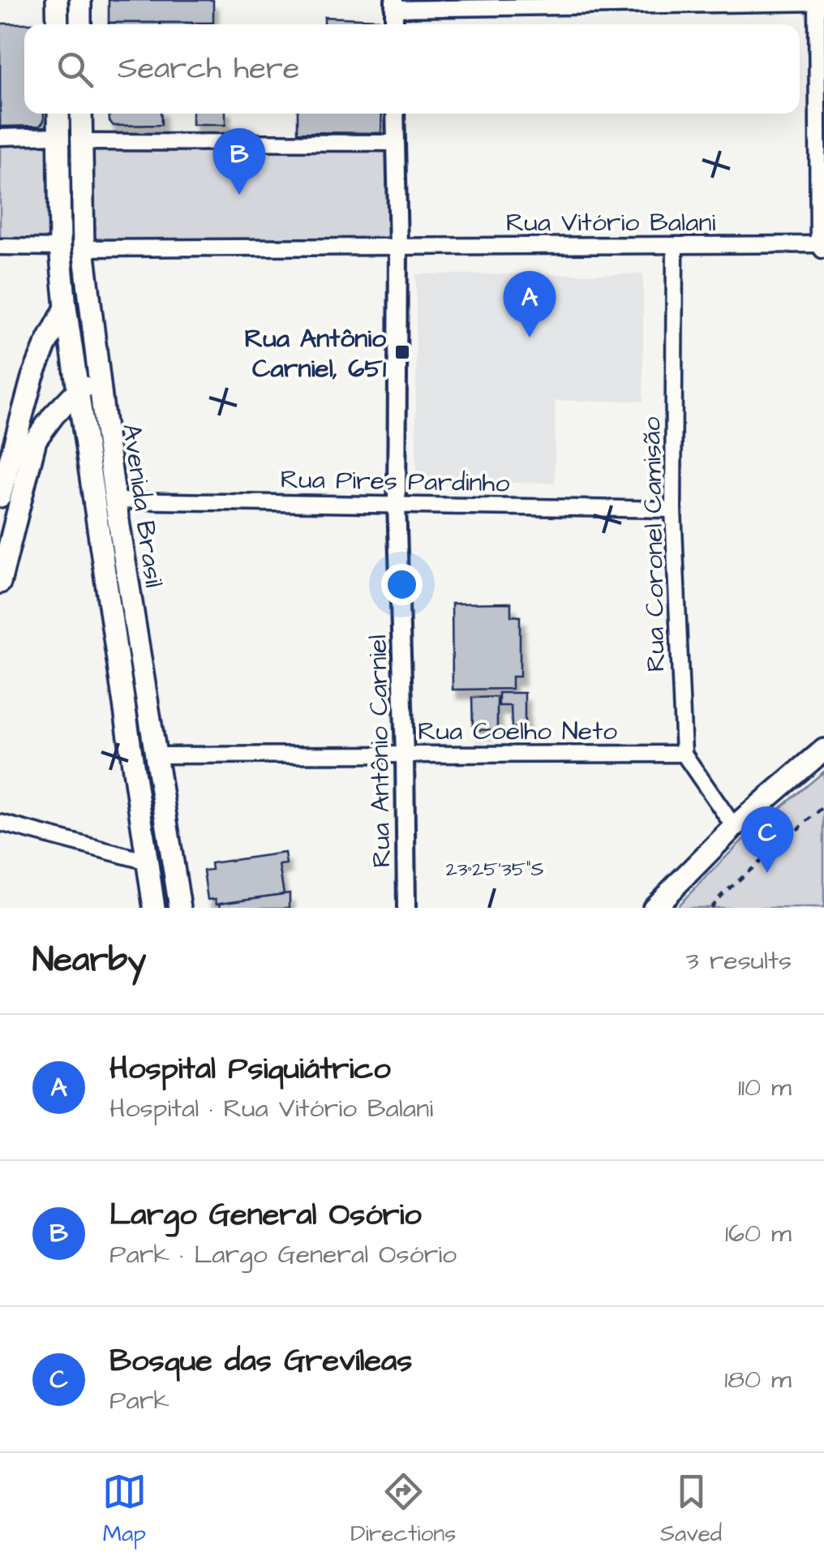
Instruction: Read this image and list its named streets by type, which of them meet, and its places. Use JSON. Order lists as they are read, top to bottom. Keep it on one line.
{"streets":{"main road":["Avenida Brasil"],"street":["Rua Vitório Balani","Rua Pires Pardinho","Rua Coronel Camisão","Rua Coelho Neto","Rua Antônio Carniel"]},"crossings":[["Rua Vitório Balani","Avenida Brasil"],["Rua Vitório Balani","Rua Coronel Camisão"],["Rua Vitório Balani","Rua Antônio Carniel"],["Rua Pires Pardinho","Avenida Brasil"],["Rua Pires Pardinho","Rua Coronel Camisão"],["Rua Pires Pardinho","Rua Antônio Carniel"],["Avenida Brasil","Rua Coelho Neto"],["Rua Coronel Camisão","Rua Coelho Neto"],["Rua Coelho Neto","Rua Antônio Carniel"]],"places":{"transit":["Rua Antônio Carniel, 651"]},"page":{"search":"Search here","pins":["B","A","C"],"heading":["Nearby","3 results"],"list":[{"mark":"A","name":"Hospital Psiquiátrico","note":"Hospital · Rua Vitório Balani","value":"110 m"},{"mark":"B","name":"Largo General Osório","note":"Park · Largo General Osório","value":"160 m"},{"mark":"C","name":"Bosque das Grevíleas","note":"Park","value":"180 m"}],"nav":["Map","Directions","Saved"]},"coordinates":["23°25'35\"S"]}
